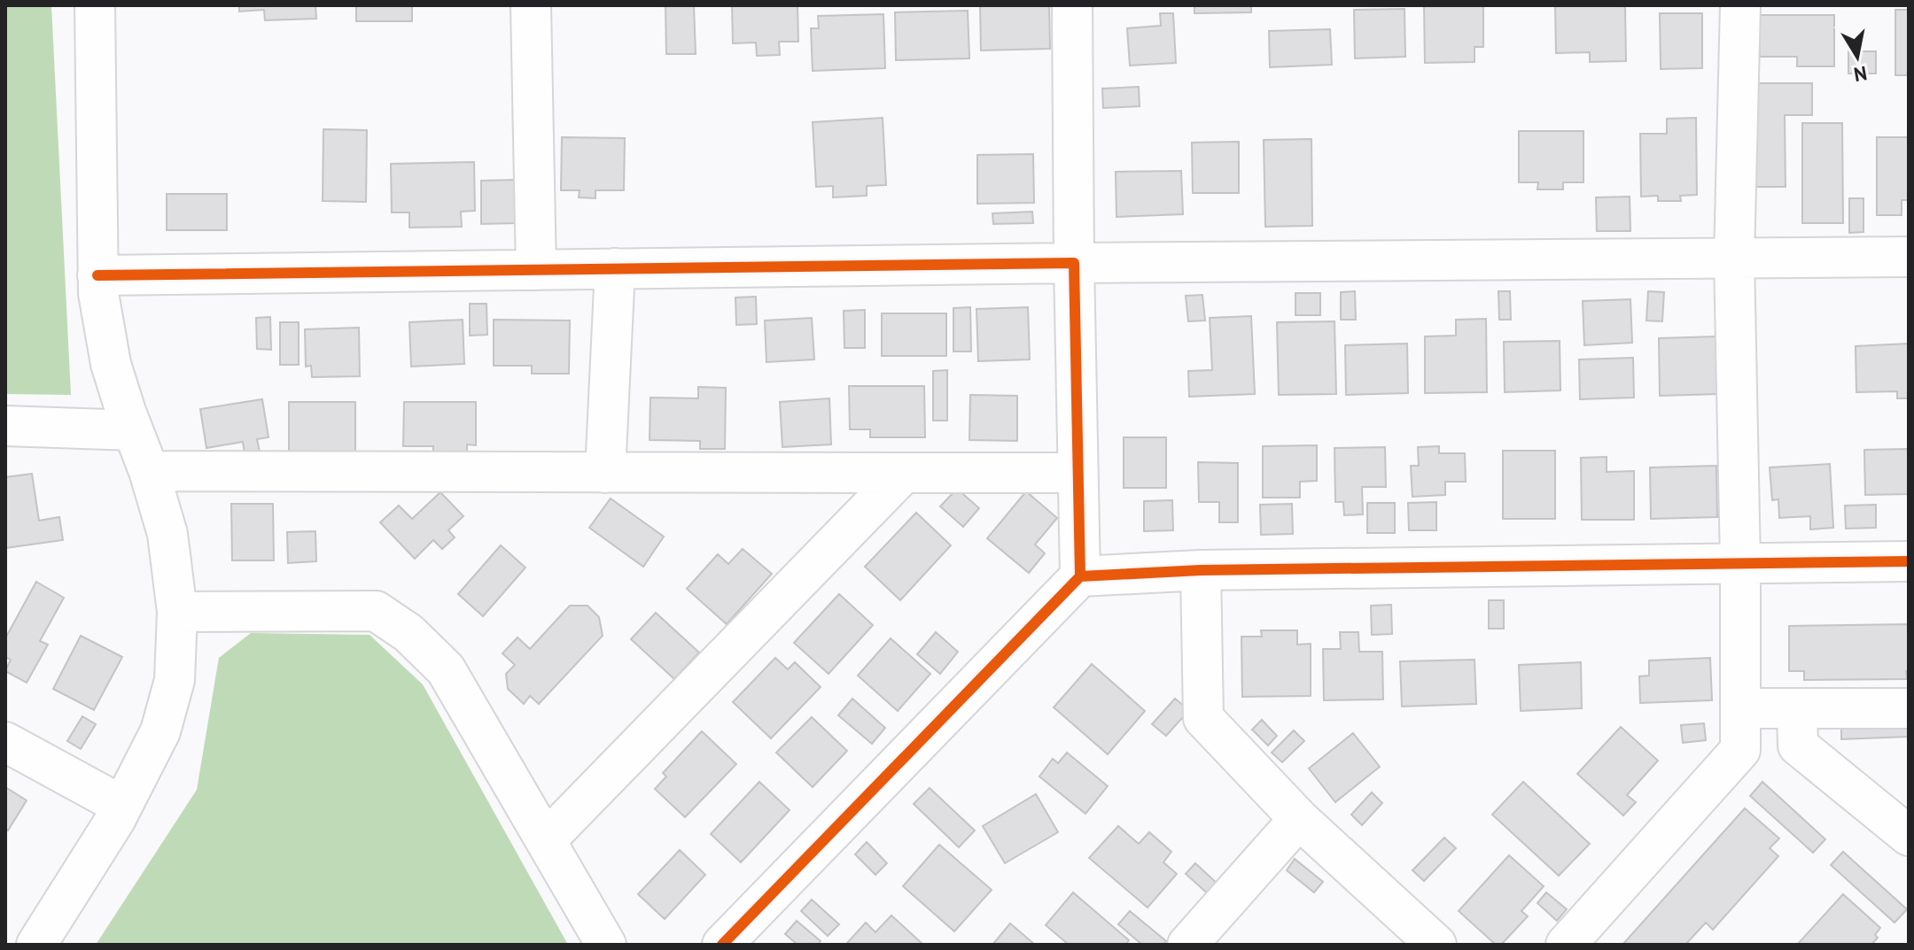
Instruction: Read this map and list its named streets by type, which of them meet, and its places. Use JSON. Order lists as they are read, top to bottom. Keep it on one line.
{"north":"bottom"}
